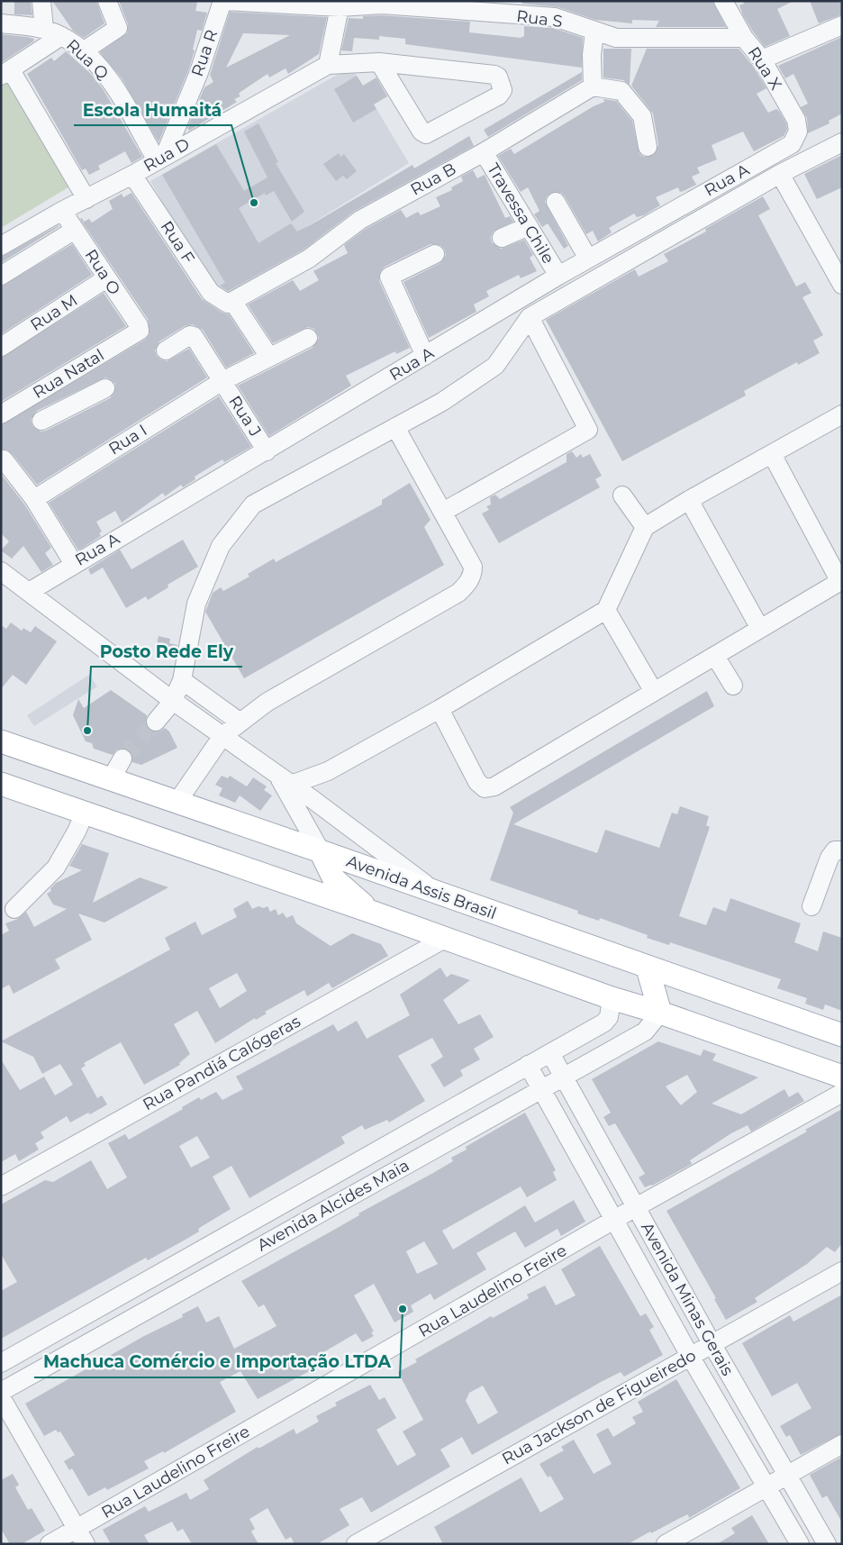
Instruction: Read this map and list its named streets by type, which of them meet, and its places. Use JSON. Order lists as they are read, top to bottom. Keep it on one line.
{"streets":{"main road":["Avenida Assis Brasil"],"street":["Rua S","Rua R","Rua Q","Rua X","Rua D","Rua B","Rua A","Travessa Chile","Rua F","Rua O","Rua M","Rua Natal","Rua J","Rua I","Rua Pandiá Calógeras","Avenida Alcides Maia","Rua Laudelino Freire","Avenida Minas Gerais","Rua Jackson de Figueiredo"]},"crossings":[["Rua S","Rua R"],["Rua S","Rua X"],["Rua R","Rua Q"],["Rua R","Rua D"],["Rua Q","Rua D"],["Rua X","Rua A"],["Rua D","Rua F"],["Rua D","Rua O"],["Rua B","Travessa Chile"],["Rua B","Rua F"],["Rua A","Travessa Chile"],["Rua A","Rua J"],["Rua O","Rua M"],["Rua O","Rua Natal"],["Rua J","Rua I"],["Avenida Alcides Maia","Avenida Minas Gerais"],["Rua Laudelino Freire","Avenida Minas Gerais"],["Avenida Minas Gerais","Rua Jackson de Figueiredo"]],"places":["Escola Humaitá","Posto Rede Ely","Machuca Comércio e Importação LTDA"]}
